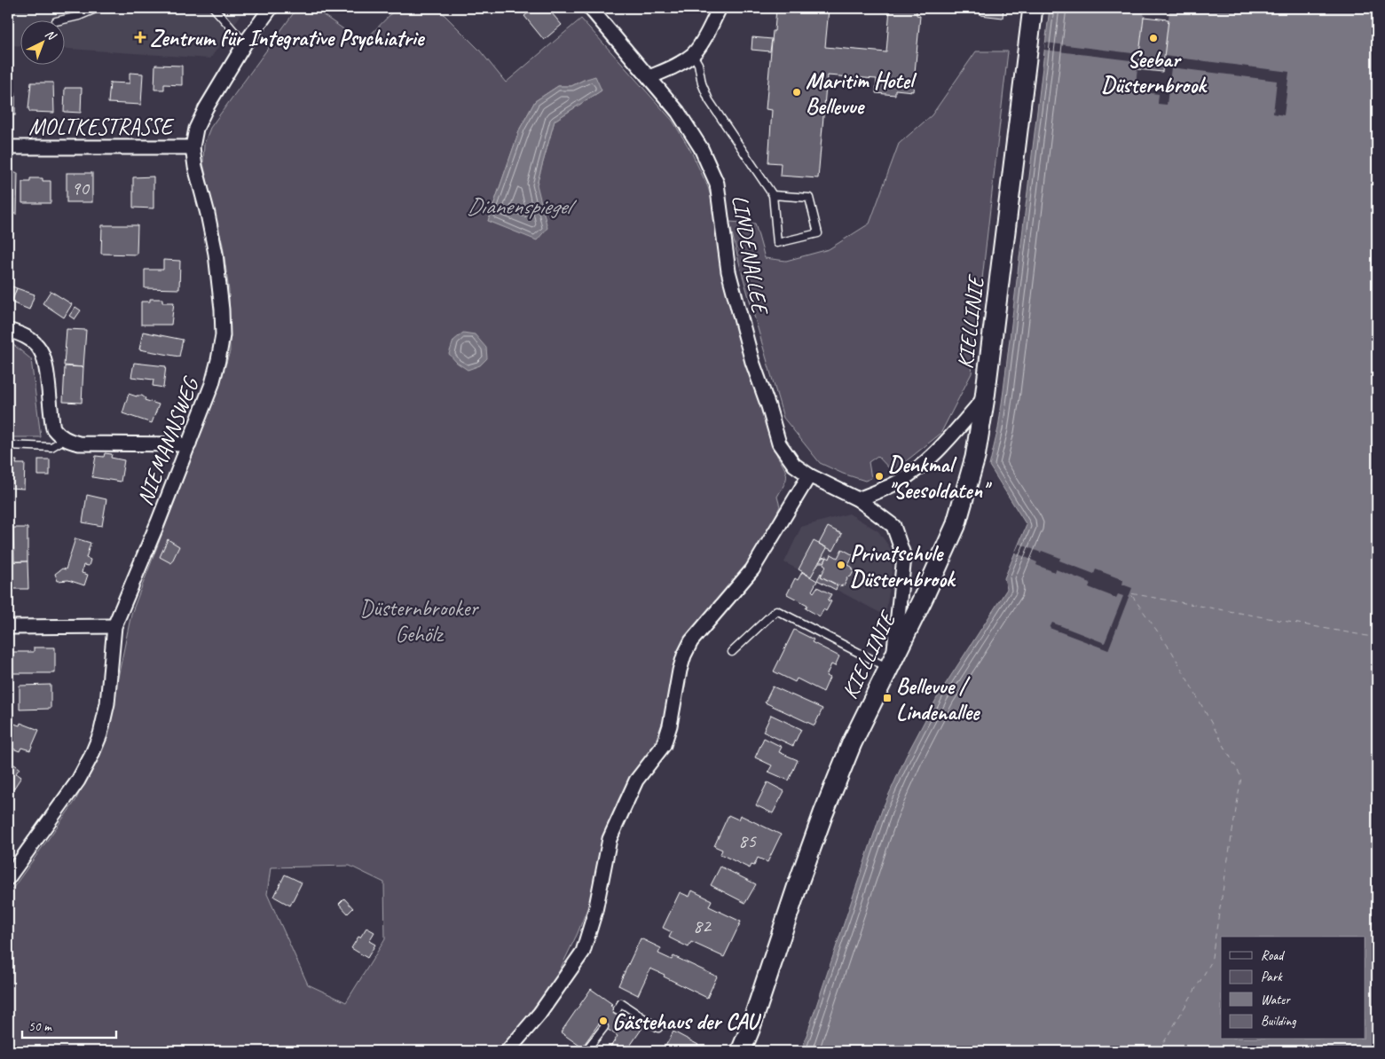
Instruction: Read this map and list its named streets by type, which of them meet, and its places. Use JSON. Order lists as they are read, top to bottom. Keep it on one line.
{"streets":{"street":["MOLTKESTRASSE","LINDENALLEE","KIELLINIE","NIEMANNSWEG"]},"crossings":[["MOLTKESTRASSE","NIEMANNSWEG"],["LINDENALLEE","KIELLINIE"]],"water":["Dianenspiegel"],"parks":["Düsternbrooker Gehölz"],"places":{"health":["Zentrum für Integrative Psychiatrie"],"other":["Seebar Düsternbrook","Maritim Hotel Bellevue","Denkmal \"Seesoldaten\"","Privatschule Düsternbrook","Gästehaus der CAU"],"transit":["Bellevue / Lindenallee"]},"house_numbers":["90","85","82"],"legend":["Road","Park","Water","Building"],"scale_bar":"50 m","north":"top right"}
